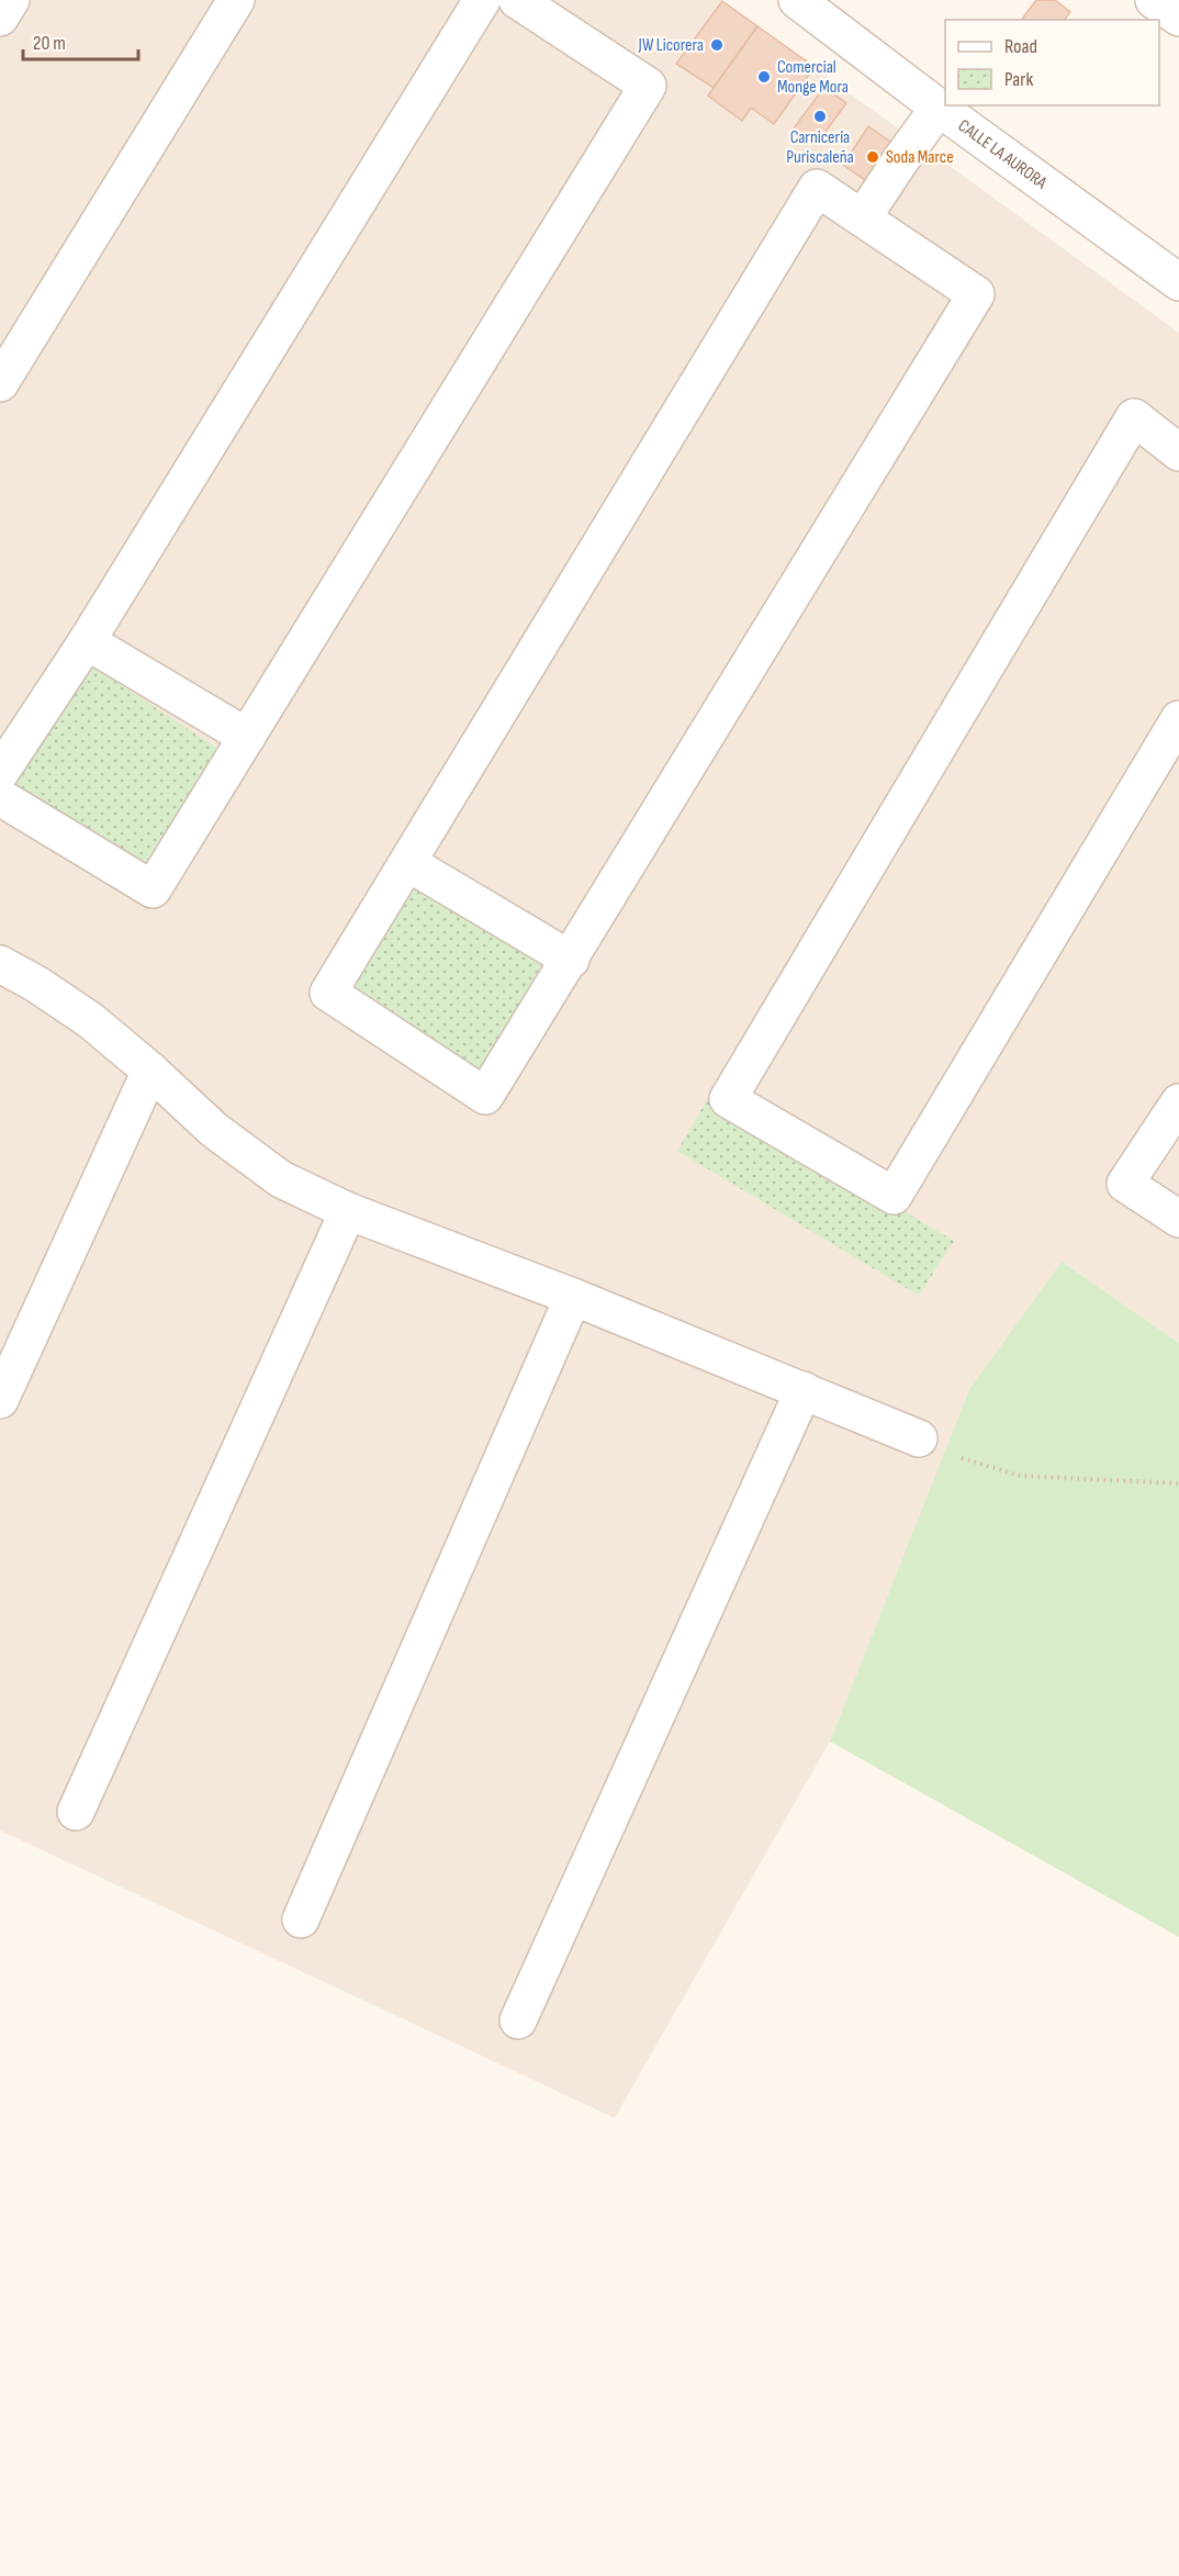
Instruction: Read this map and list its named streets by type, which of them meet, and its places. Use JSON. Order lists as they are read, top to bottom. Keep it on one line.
{"streets":{"street":["CALLE LA AURORA"]},"places":["JW Licorera","Comercial Monge Mora","Carnicería Puriscaleña","Soda Marce"],"legend":["Road","Park"],"scale_bar":"20 m"}
